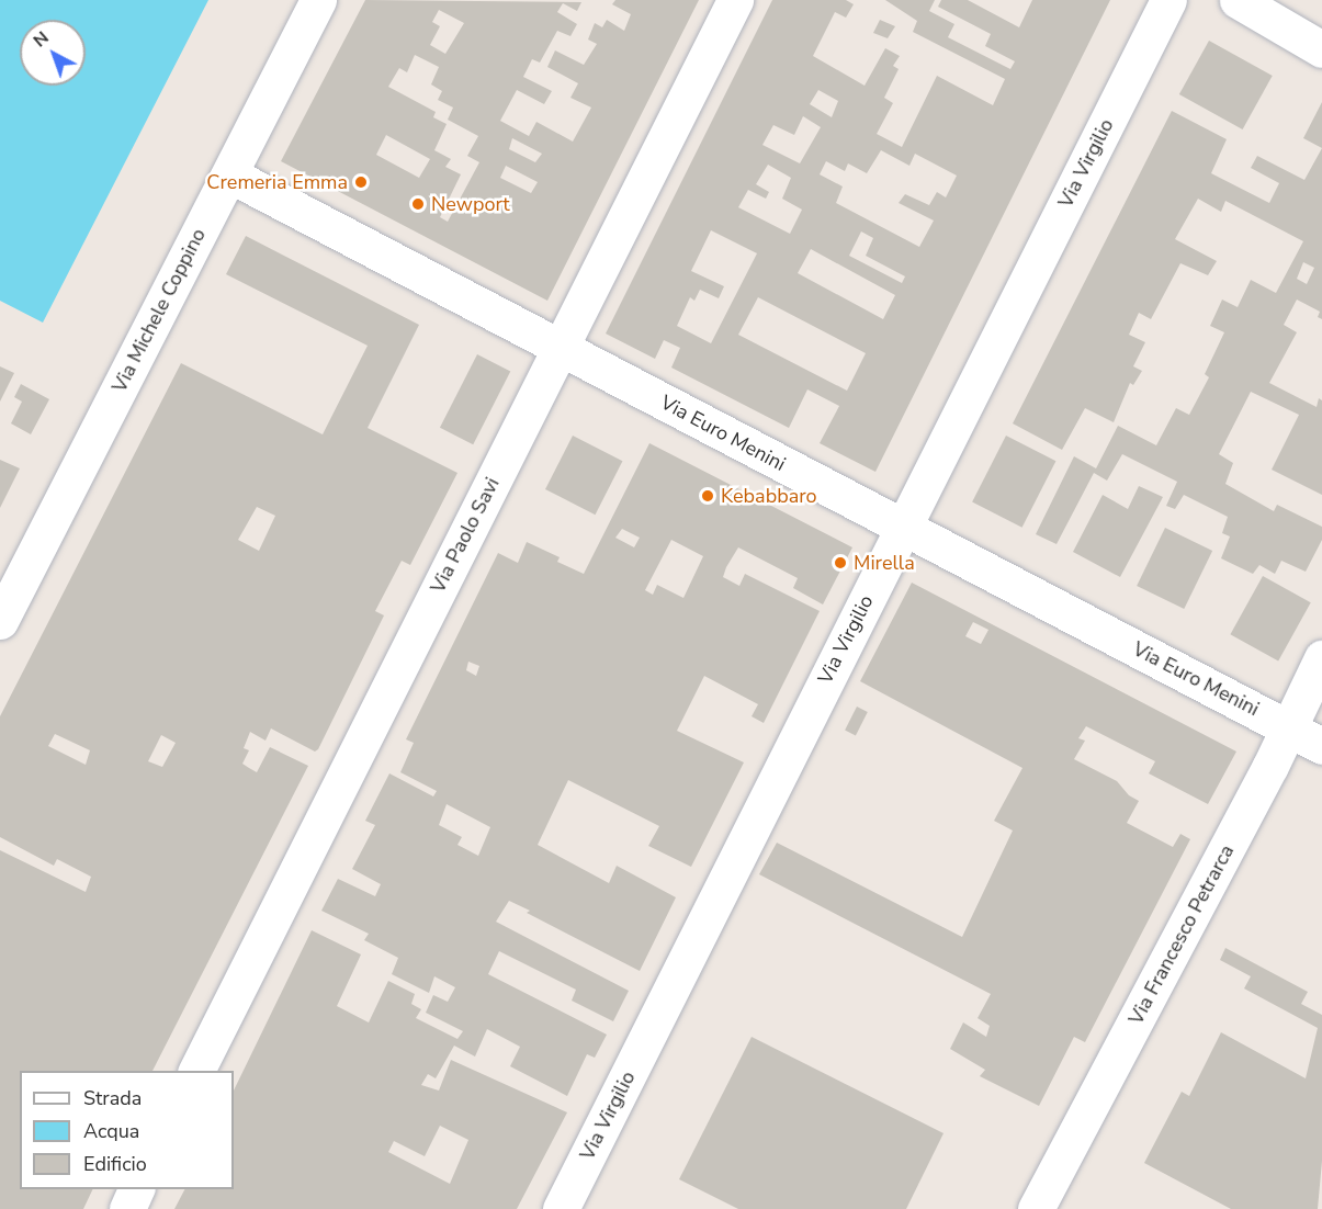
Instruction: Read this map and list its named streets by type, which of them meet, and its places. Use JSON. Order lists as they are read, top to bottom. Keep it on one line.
{"streets":{"street":["Via Virgilio","Via Michele Coppino","Via Euro Menini","Via Paolo Savi","Via Francesco Petrarca"]},"crossings":[["Via Virgilio","Via Euro Menini"],["Via Michele Coppino","Via Euro Menini"],["Via Euro Menini","Via Paolo Savi"],["Via Euro Menini","Via Francesco Petrarca"]],"places":["Cremeria Emma","Newport","Kebabbaro","Mirella"],"legend":["Strada","Acqua","Edificio"],"north":"top left"}
